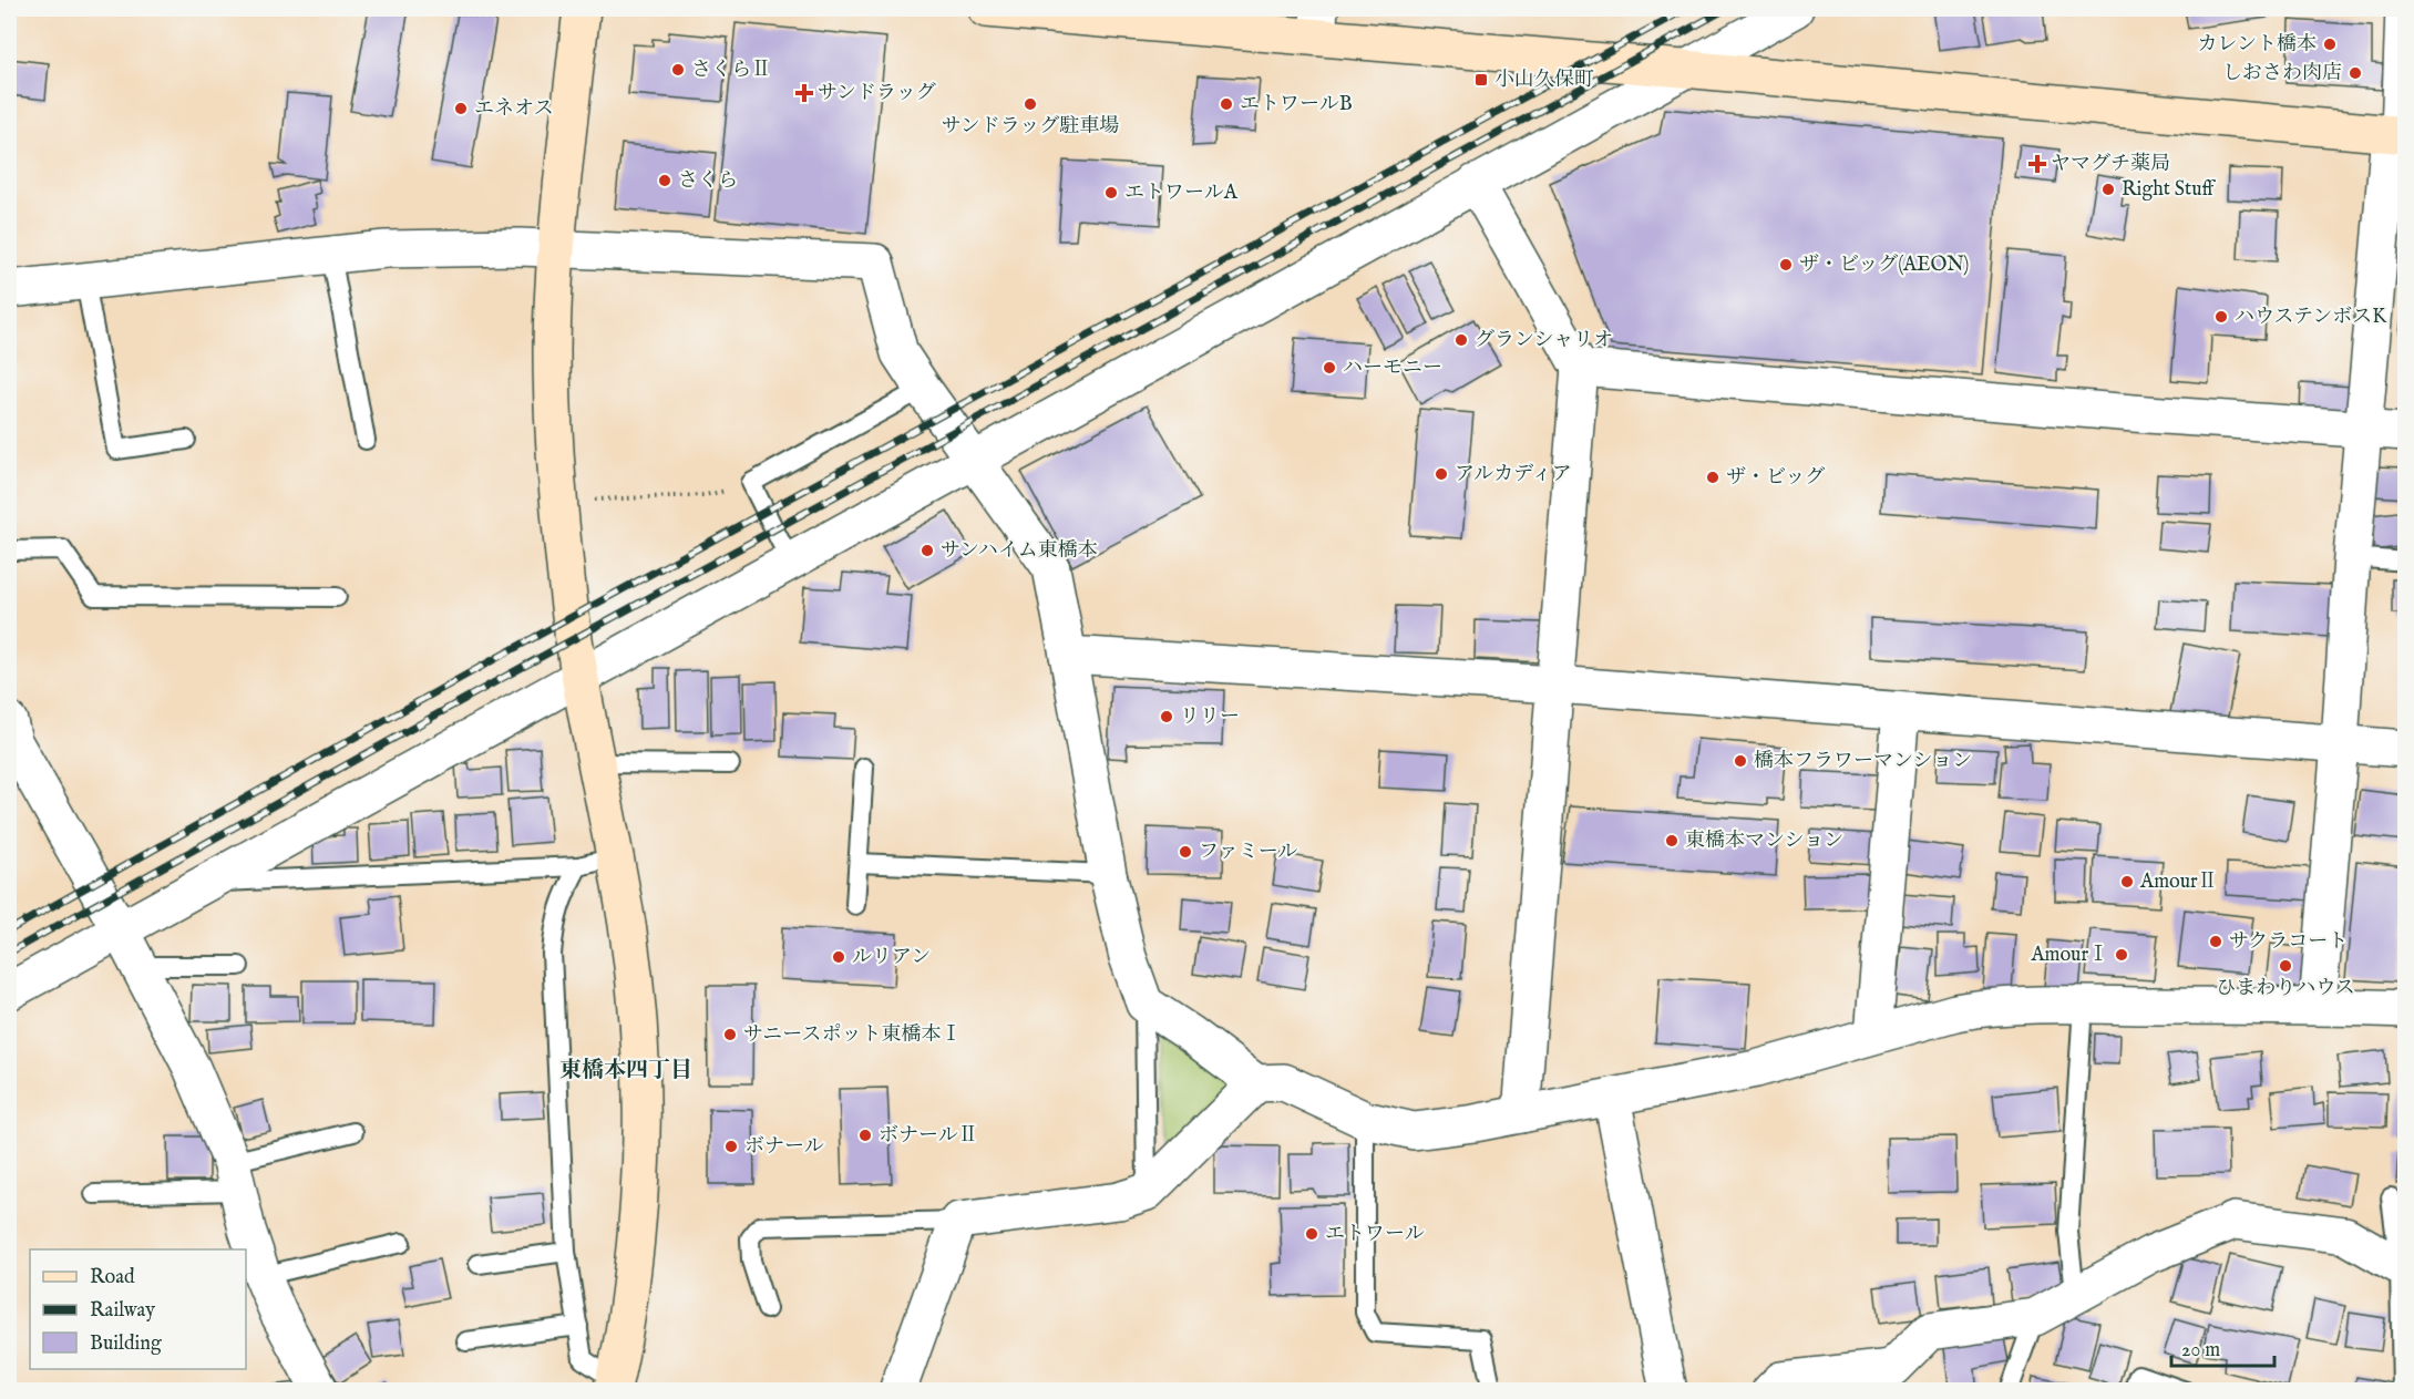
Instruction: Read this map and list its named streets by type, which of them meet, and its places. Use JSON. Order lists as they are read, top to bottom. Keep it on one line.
{"districts":["東橋本四丁目"],"places":{"other":["カレント橋本","さくらⅡ","しおさわ肉店","サンドラッグ駐車場","エトワールB","エネオス","さくら","Right Stuff","エトワールA","ザ・ビッグ(AEON)","ハウステンボスK","グランシャリオ","ハーモニー","アルカディア","ザ・ビッグ","サンハイム東橋本","リリー","橋本フラワーマンション","東橋本マンション","ファミール","AmourⅡ","サクラコート","AmourⅠ","ルリアン","ひまわりハウス","サニースポット東橋本Ⅰ","ボナールⅡ","ボナール","エトワール"],"transit":["小山久保町"],"health":["サンドラッグ","ヤマグチ薬局"]},"legend":["Road","Railway","Building"],"scale_bar":"20 m"}
